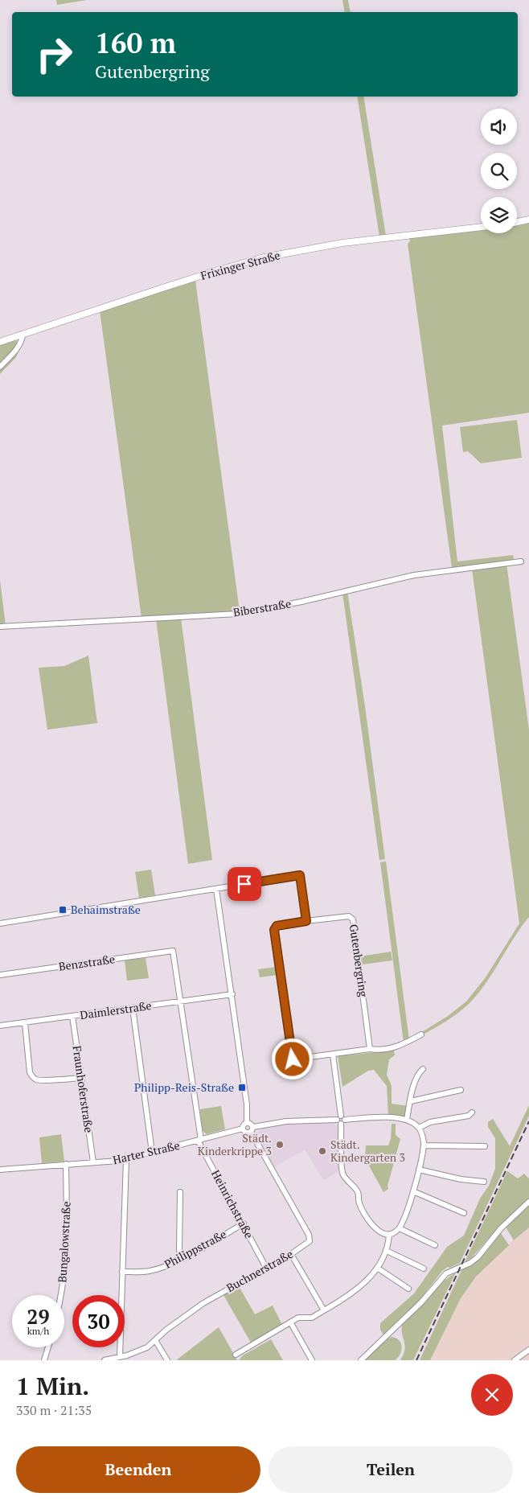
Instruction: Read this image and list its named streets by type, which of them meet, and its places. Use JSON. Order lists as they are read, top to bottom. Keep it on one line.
{"streets":{"street":["Frixinger Straße","Biberstraße","Gutenbergring","Benzstraße","Daimlerstraße","Fraunhoferstraße","Harter Straße","Heinrichstraße","Bungalowstraße","Philippstraße","Buchnerstraße"]},"crossings":[["Benzstraße","Daimlerstraße"],["Daimlerstraße","Fraunhoferstraße"],["Fraunhoferstraße","Harter Straße"],["Harter Straße","Heinrichstraße"],["Harter Straße","Bungalowstraße"],["Harter Straße","Buchnerstraße"],["Heinrichstraße","Philippstraße"],["Heinrichstraße","Buchnerstraße"]],"places":{"transit":["Behaimstraße","Philipp-Reis-Straße"],"other":["Städt. Kinderkrippe 3","Städt. Kindergarten 3"]},"page":{"turn":["160 m","Gutenbergring"],"speed":"29 km/h","limit":"30","heading":["1 Min.","330 m · 21:35"],"buttons":["Beenden","Teilen"]}}
